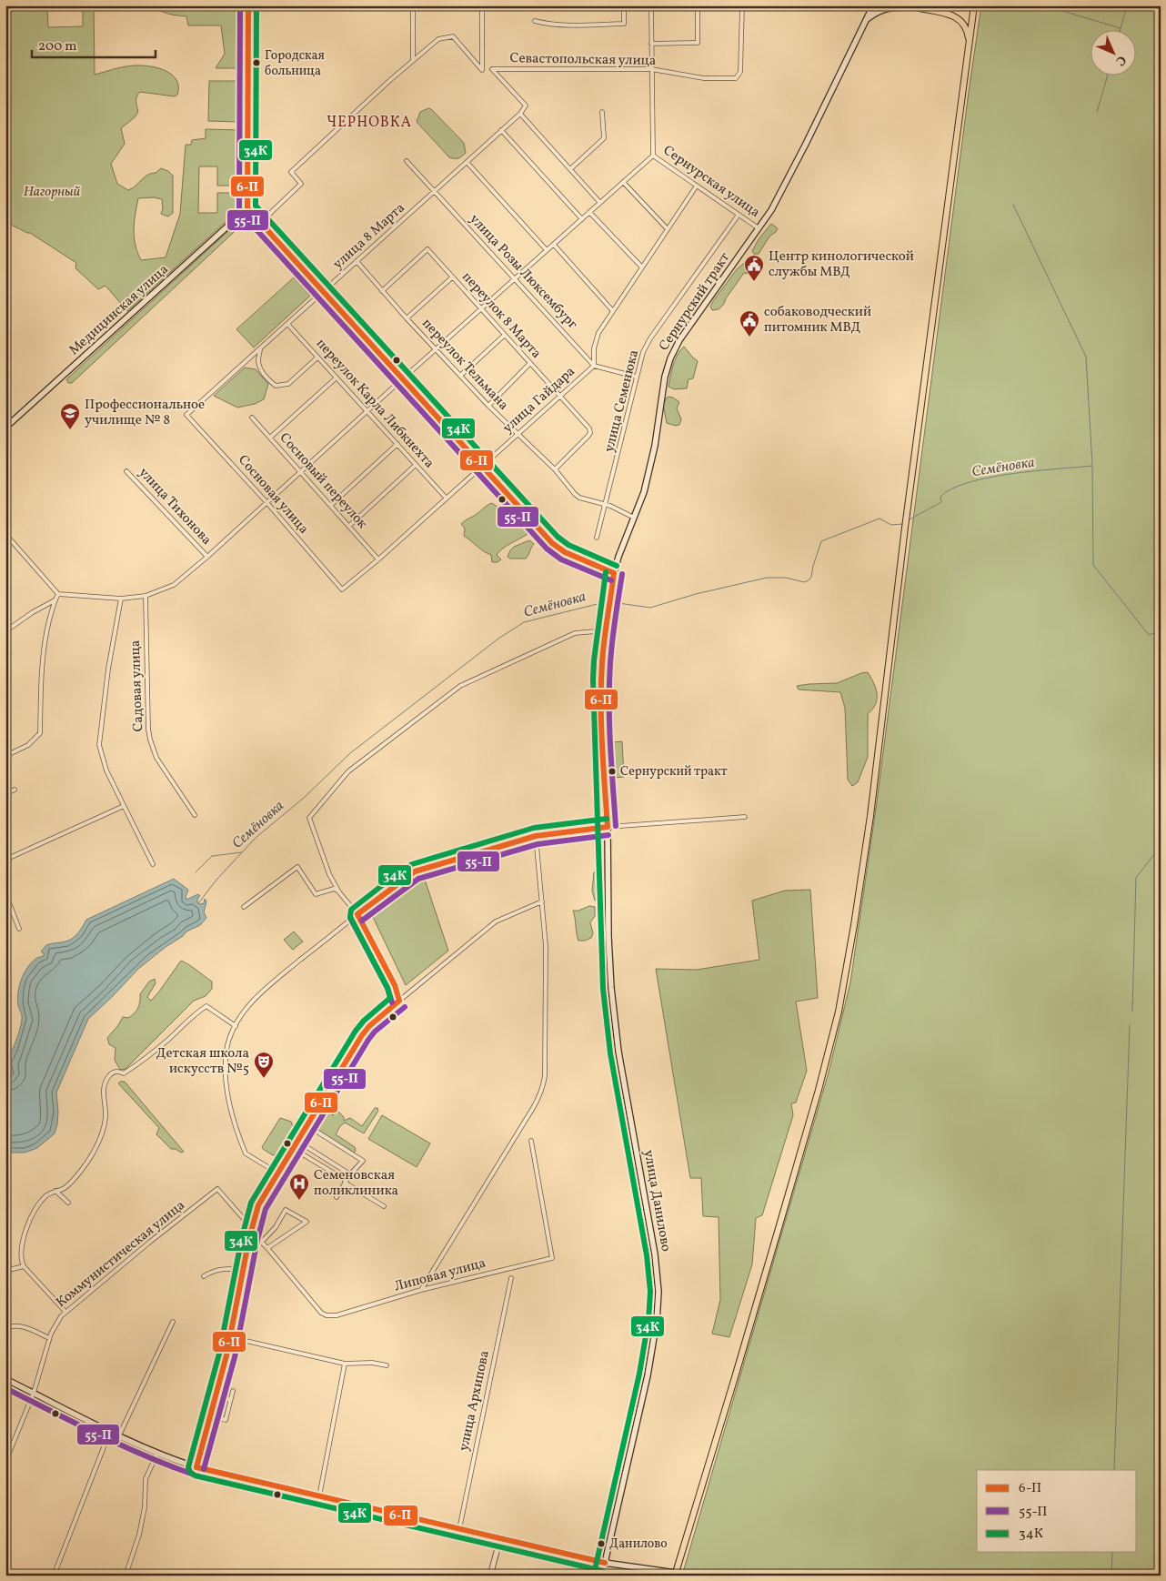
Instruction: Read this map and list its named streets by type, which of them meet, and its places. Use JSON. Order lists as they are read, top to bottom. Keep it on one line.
{"streets":{"main road":["Сернурский тракт","Медицинская улица","улица Данилово"],"street":["Севастопольская улица","Сернурская улица","улица 8 Марта","улица Розы Люксембург","переулок 8 Марта","переулок Тельмана","улица Гайдара","улица Семенюка","переулок Карла Либкнехта","Сосновый переулок","Сосновая улица","улица Тихонова","Садовая улица","Коммунистическая улица","Липовая улица","улица Архипова"]},"crossings":[["Севастопольская улица","Сернурская улица"],["Севастопольская улица","улица 8 Марта"],["Сернурская улица","Сернурский тракт"],["Сернурская улица","улица Гайдара"],["Сернурская улица","улица Семенюка"],["улица 8 Марта","улица Розы Люксембург"],["улица 8 Марта","переулок Тельмана"],["улица 8 Марта","переулок Карла Либкнехта"],["улица 8 Марта","Сосновая улица"],["улица Розы Люксембург","улица Гайдара"],["Сернурский тракт","переулок Тельмана"],["Сернурский тракт","улица Данилово"],["переулок 8 Марта","переулок Тельмана"],["переулок 8 Марта","улица Гайдара"],["переулок Тельмана","улица Гайдара"],["переулок Тельмана","улица Семенюка"],["улица Гайдара","переулок Карла Либкнехта"],["улица Гайдара","Сосновый переулок"],["улица Гайдара","Сосновая улица"]],"districts":["ЧЕРНОВКА"],"water":["Семёновка"],"parks":["Нагорный"],"places":{"other":["Городская больница","Сернурский тракт","Данилово"],"public building":["Центр кинологической службы МВД","собаководческий питомник МВД"],"school or university":["Профессиональное училище № 8"],"theatre":["Детская школа искусств №5"],"hospital":["Семеновская поликлиника"]},"lines":["transit line 6-П","transit line 55-П","transit line 34К"],"legend":["6-П","55-П","34К"],"scale_bar":"200 m","north":"bottom right"}
